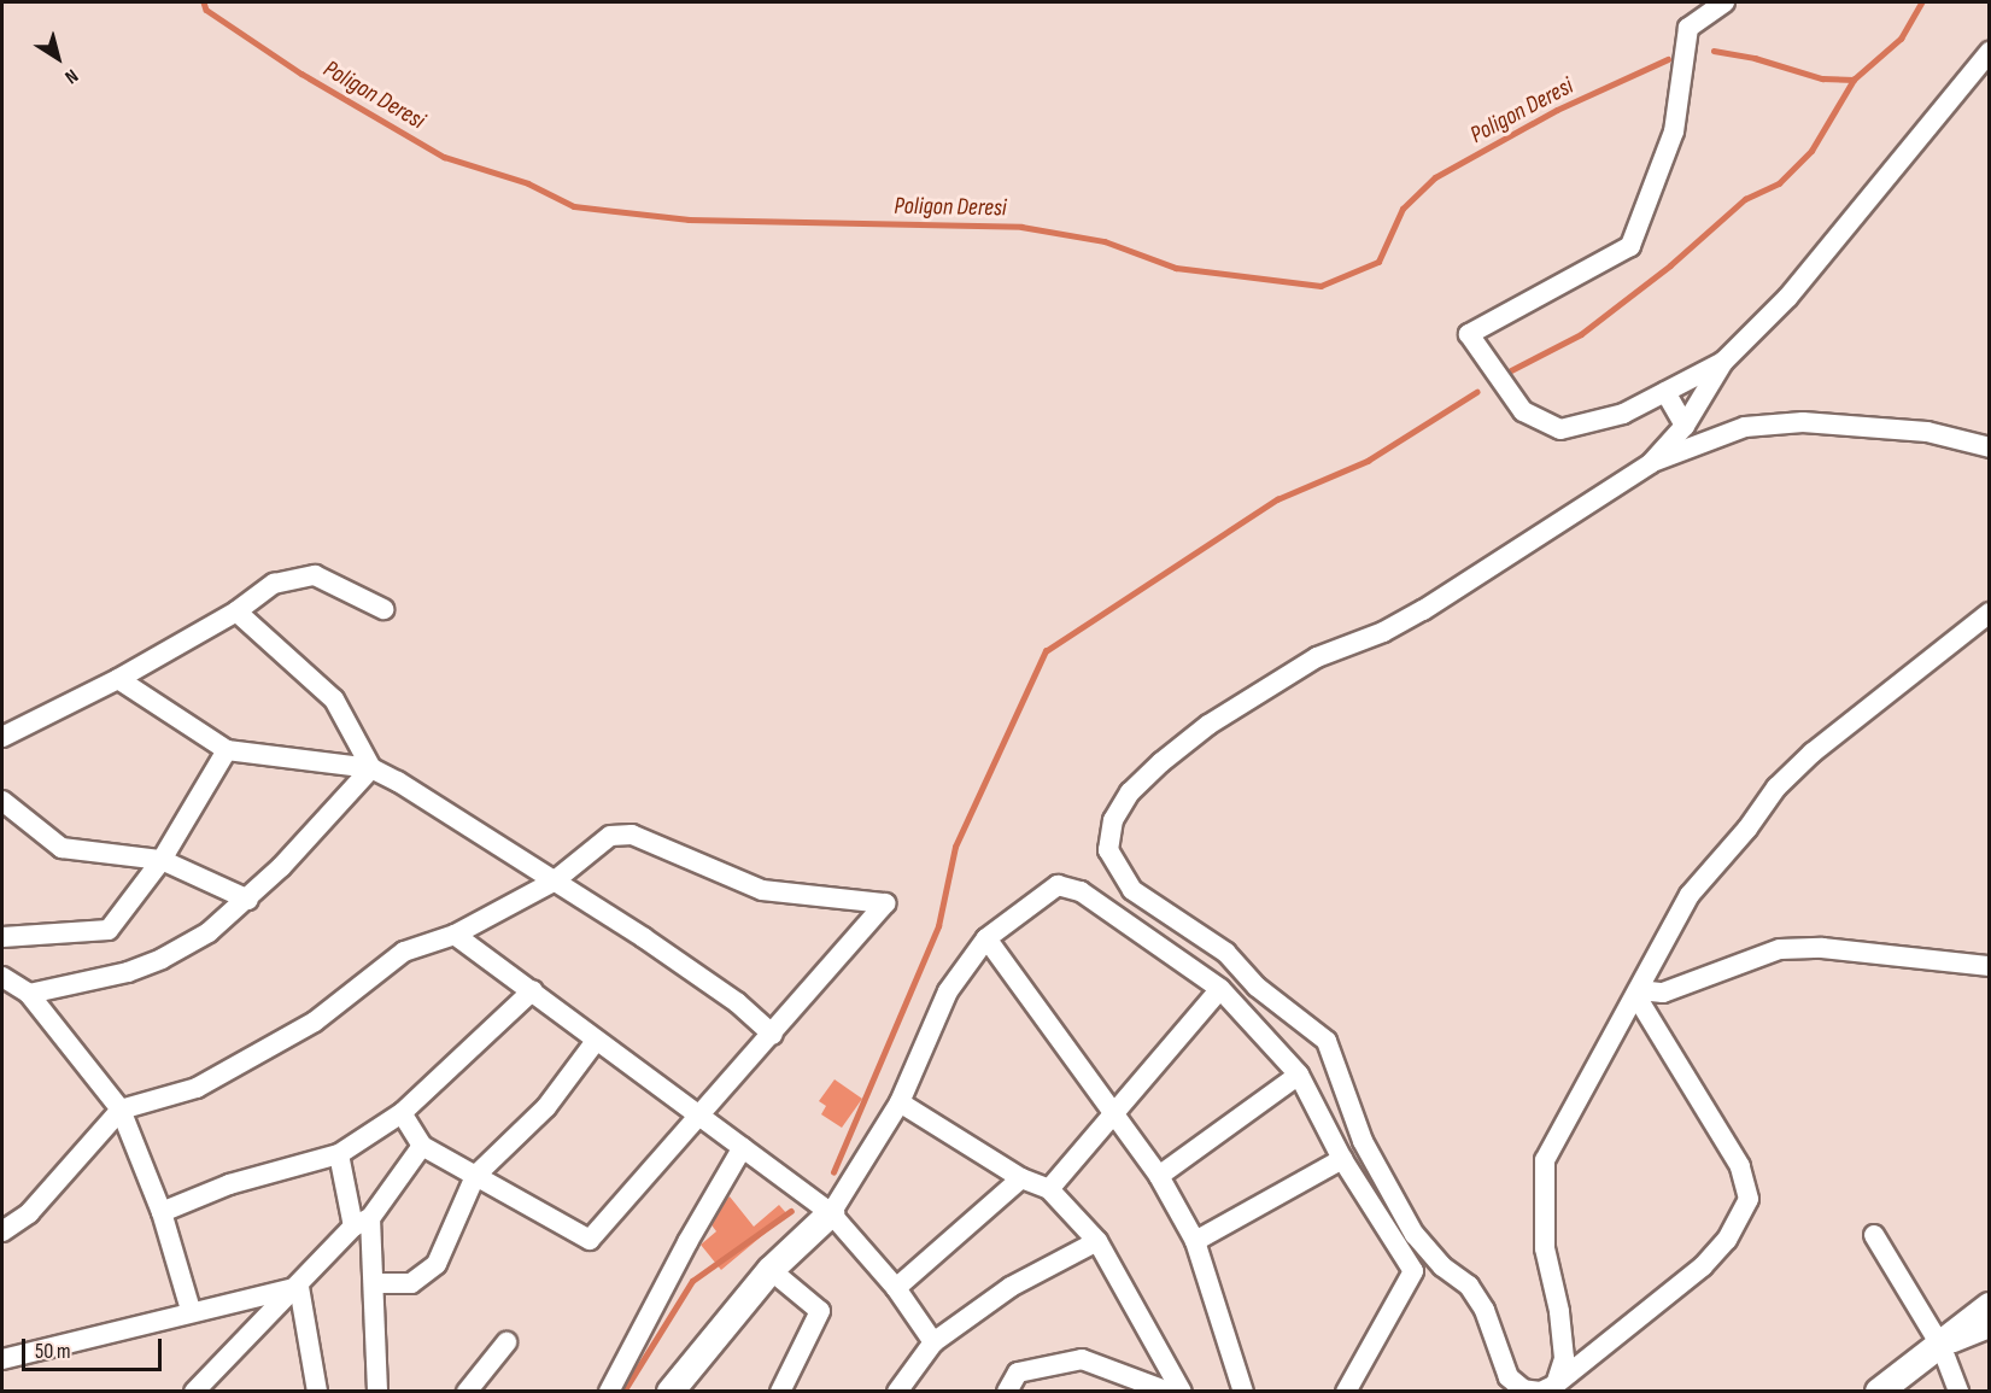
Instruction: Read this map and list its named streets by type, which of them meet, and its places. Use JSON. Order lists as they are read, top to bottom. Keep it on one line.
{"water":["Poligon Deresi"],"scale_bar":"50 m","north":"bottom right"}
